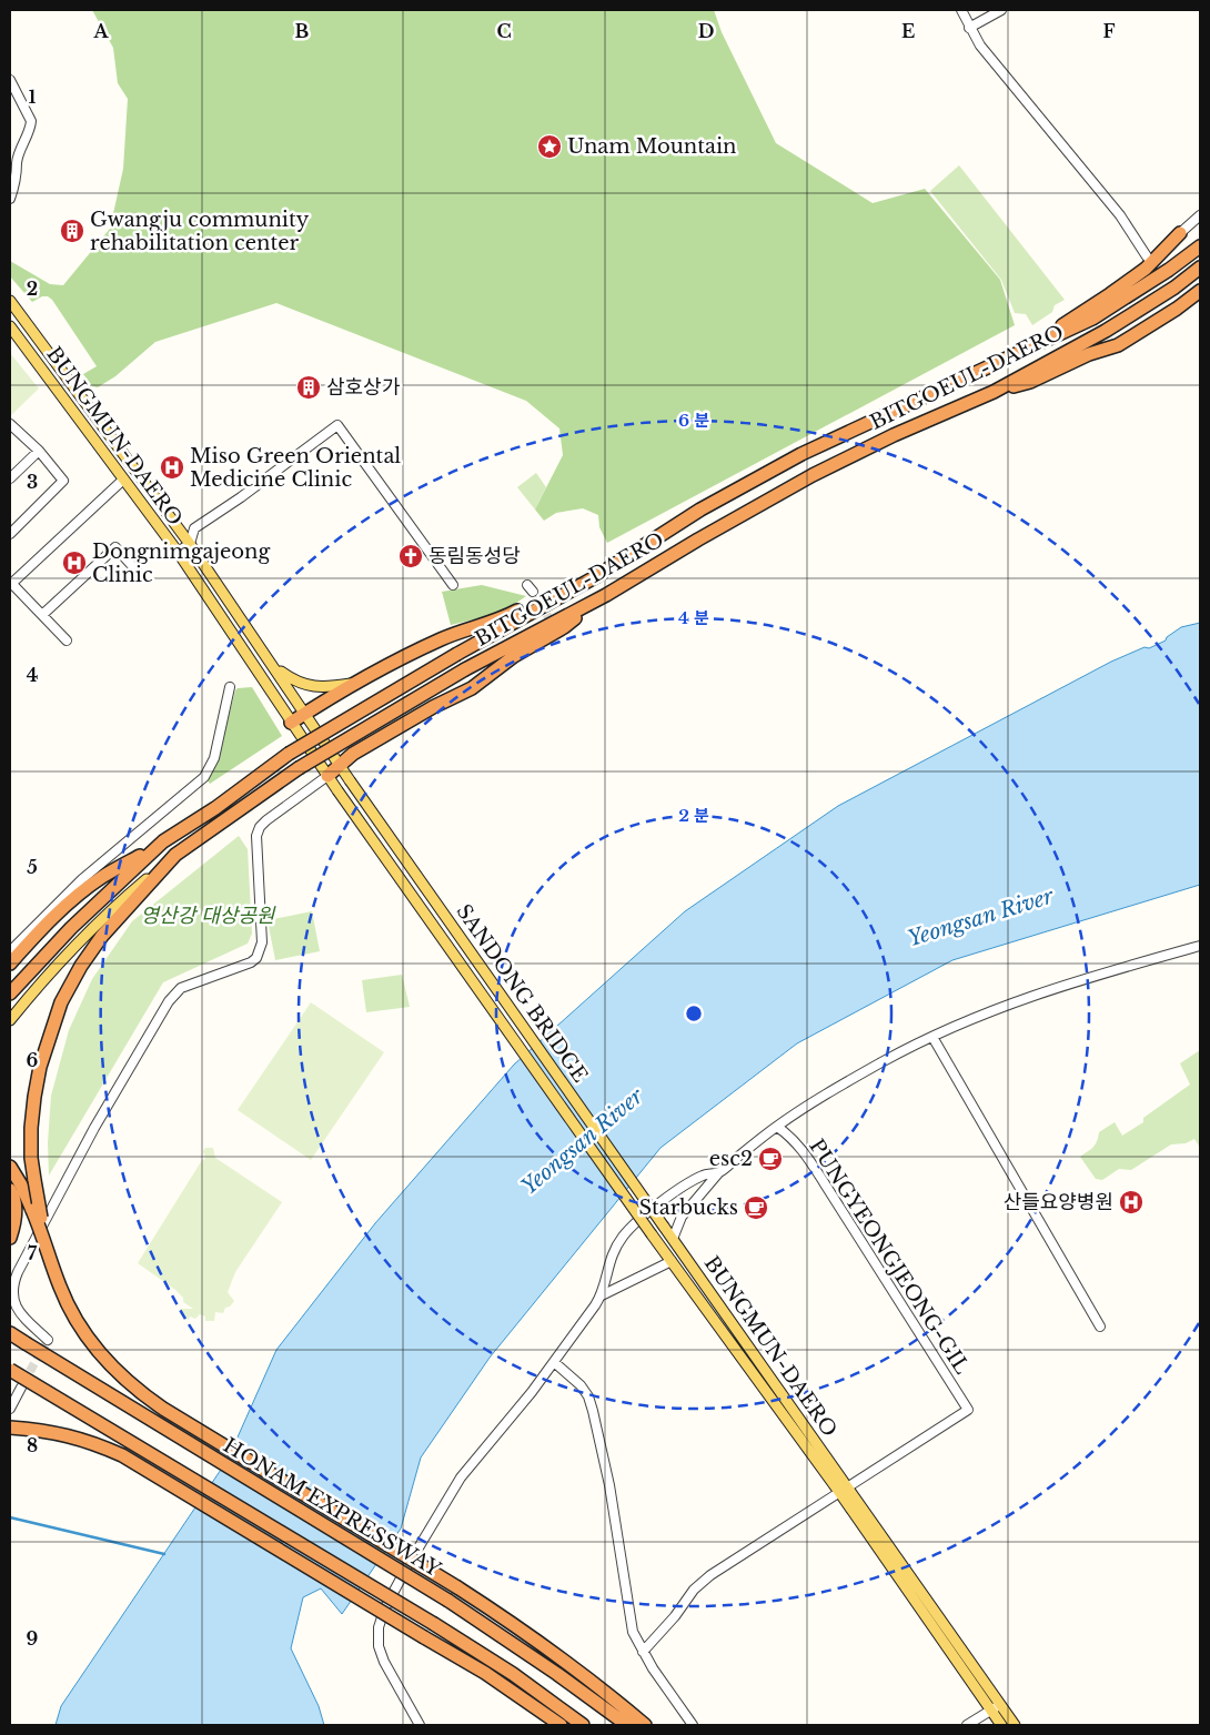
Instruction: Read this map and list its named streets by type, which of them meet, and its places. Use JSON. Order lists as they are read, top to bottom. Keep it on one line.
{"streets":{"highway":["BITGOEUL-DAERO","HONAM EXPRESSWAY"],"main road":["BUNGMUN-DAERO","SANDONG BRIDGE"],"street":["PUNGYEONGJEONG-GIL"]},"crossings":[["BUNGMUN-DAERO","SANDONG BRIDGE"],["BUNGMUN-DAERO","PUNGYEONGJEONG-GIL"]],"water":["Yeongsan River"],"parks":["영산강 대상공원"],"places":{"place":["Unam Mountain"],"building":["Gwangju community rehabilitation center","삼호상가"],"hospital":["Miso Green Oriental Medicine Clinic","Dongnimgajeong Clinic","산들요양병원"],"church":["동림동성당"],"cafe":["esc2","Starbucks"]},"grid":{"columns":["A","B","C","D","E","F"],"rows":["1","2","3","4","5","6","7","8","9"]},"rings":["6 분","4 분","2 분"]}
